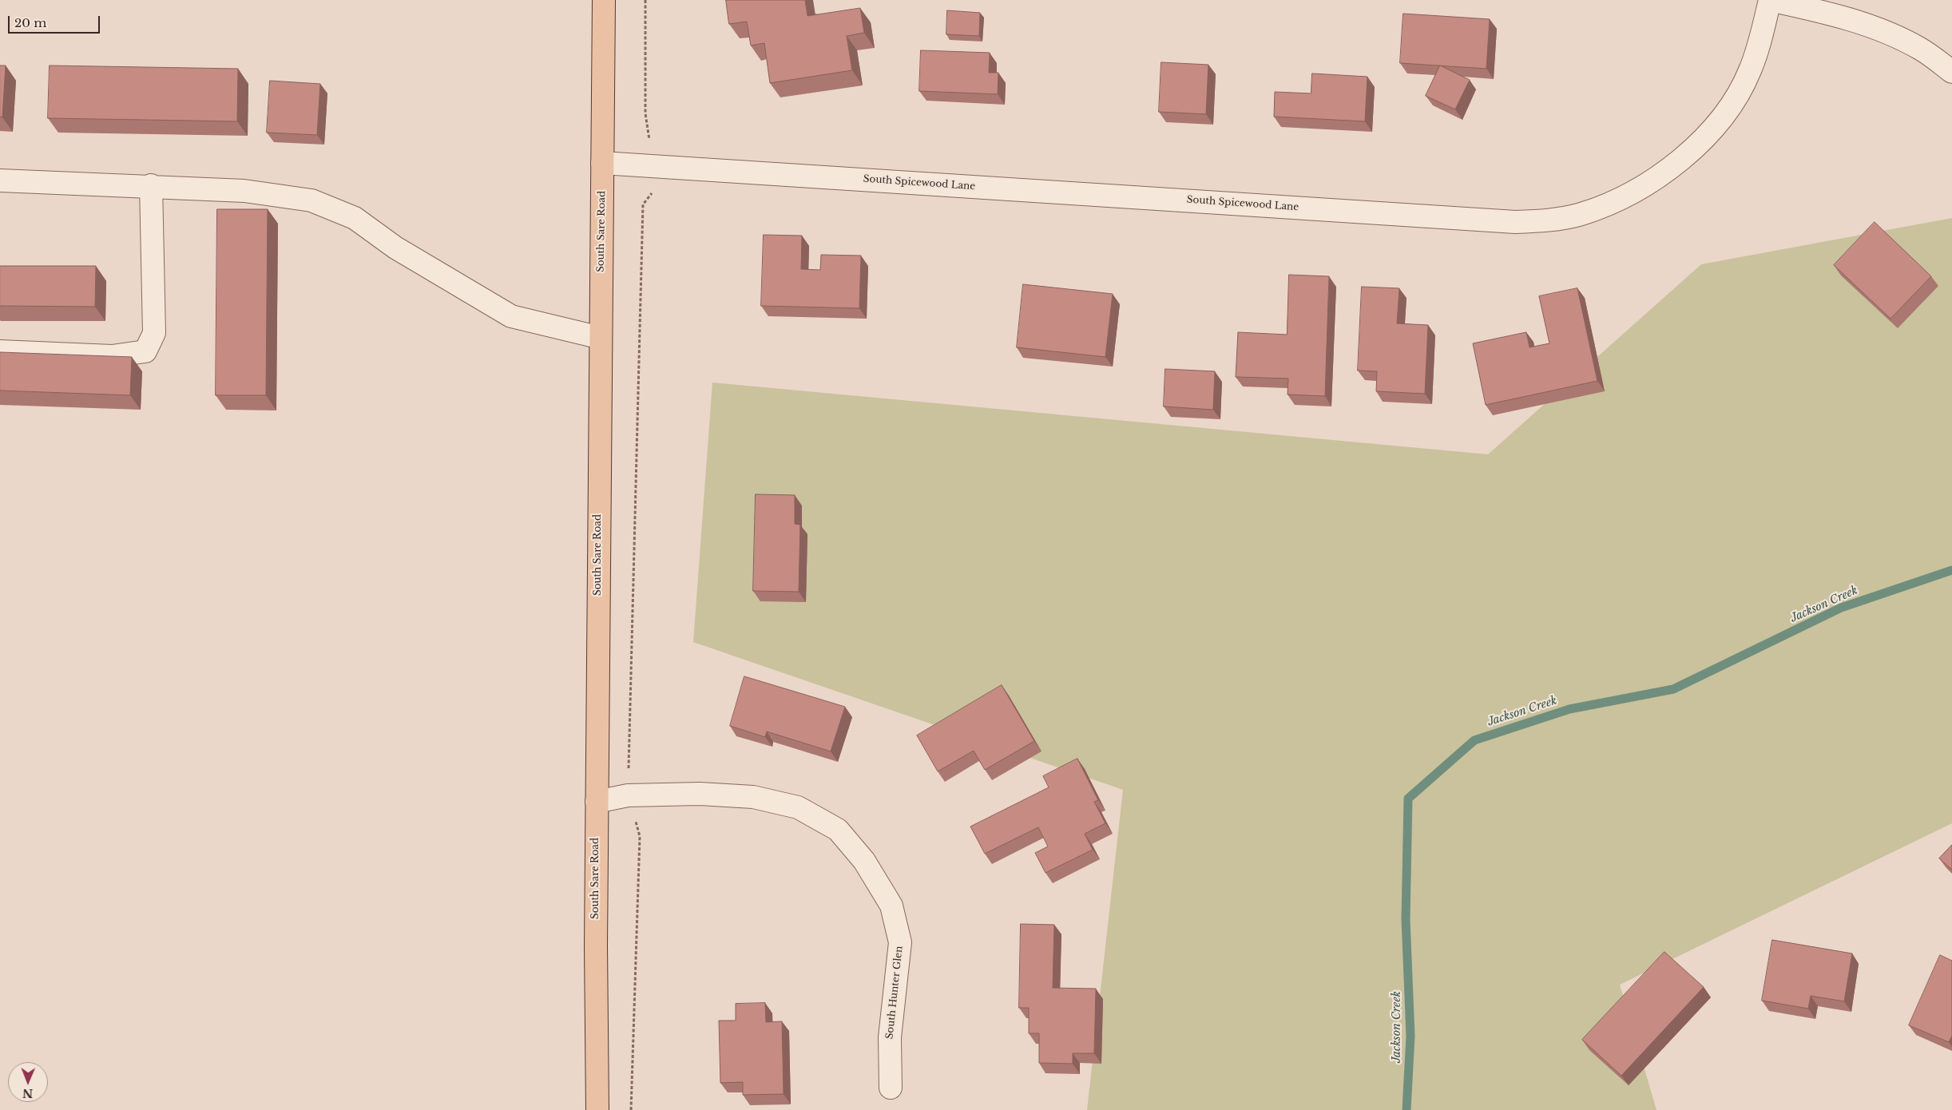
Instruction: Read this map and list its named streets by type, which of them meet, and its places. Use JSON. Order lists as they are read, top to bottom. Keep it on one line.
{"streets":{"main road":["South Sare Road"],"street":["South Spicewood Lane","South Hunter Glen"]},"crossings":[["South Spicewood Lane","South Sare Road"],["South Sare Road","South Hunter Glen"]],"water":["Jackson Creek"],"scale_bar":"20 m","north":"bottom"}
